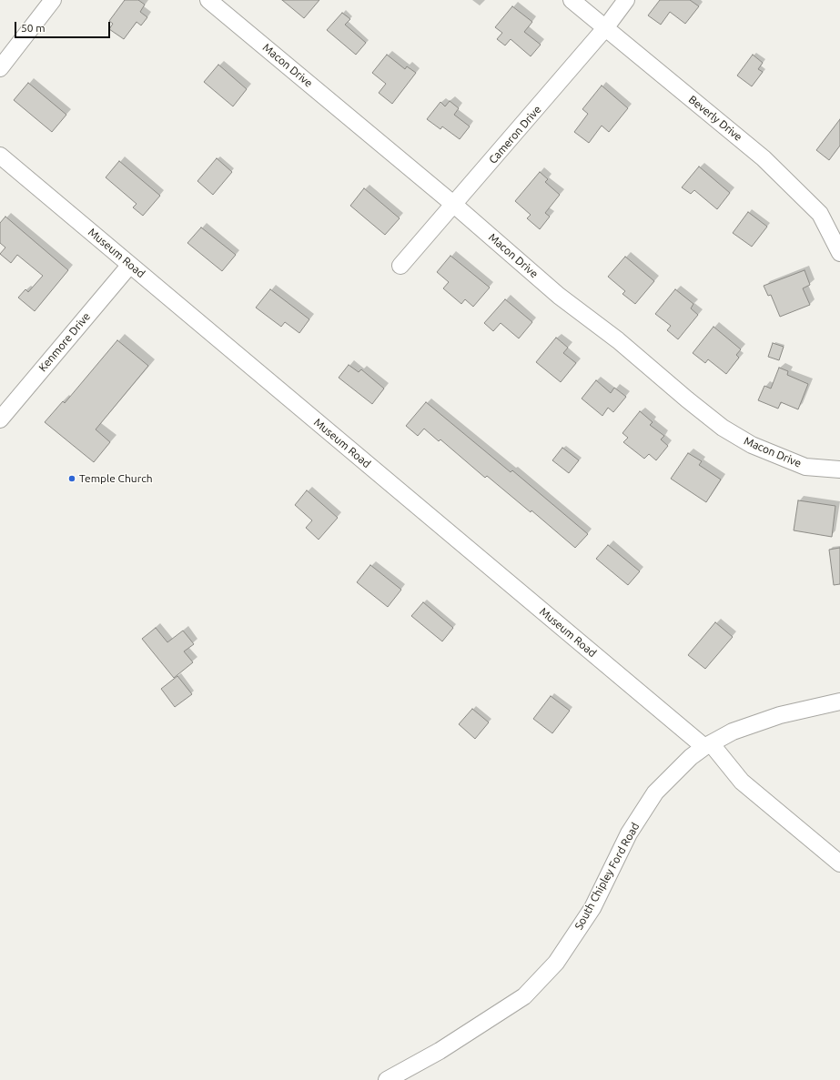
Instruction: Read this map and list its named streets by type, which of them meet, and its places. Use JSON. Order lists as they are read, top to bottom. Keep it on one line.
{"streets":{"street":["Macon Drive","Beverly Drive","Cameron Drive","Museum Road","Kenmore Drive","South Chipley Ford Road"]},"crossings":[["Macon Drive","Cameron Drive"],["Beverly Drive","Cameron Drive"],["Museum Road","Kenmore Drive"],["Museum Road","South Chipley Ford Road"]],"places":["Temple Church"],"scale_bar":"50 m"}
